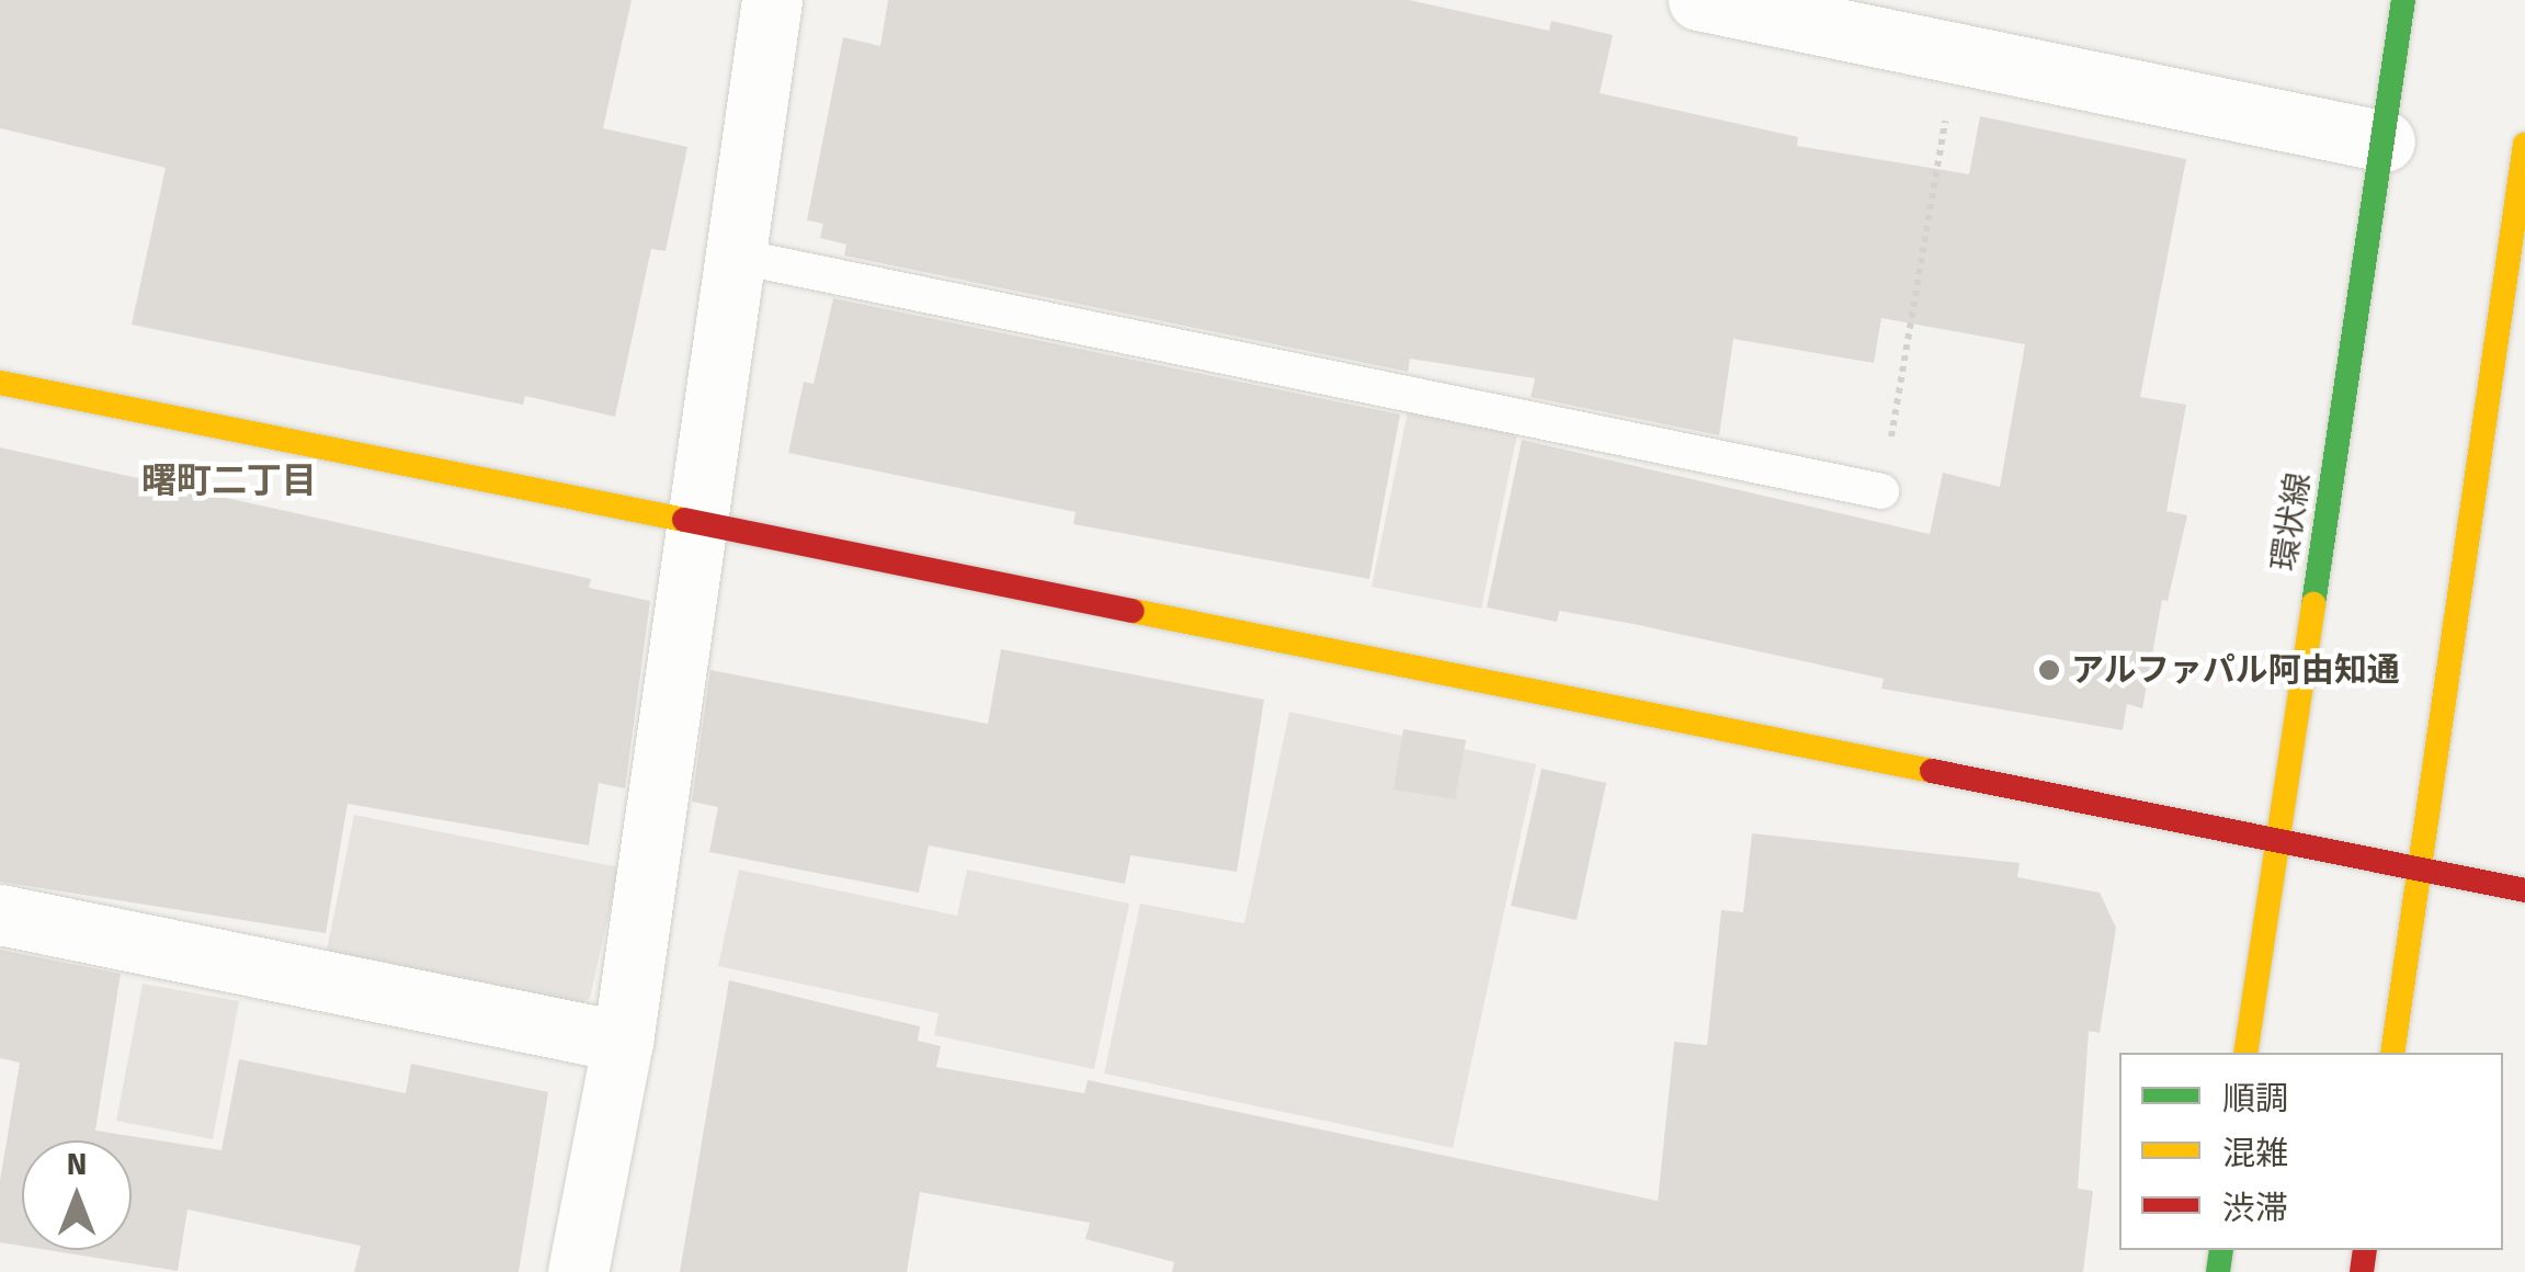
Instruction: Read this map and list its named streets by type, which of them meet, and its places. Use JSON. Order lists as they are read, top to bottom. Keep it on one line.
{"streets":{"street":["環状線"]},"districts":["曙町二丁目"],"places":["アルファパル阿由知通"],"legend":["順調","混雑","渋滞"],"north":"top"}
